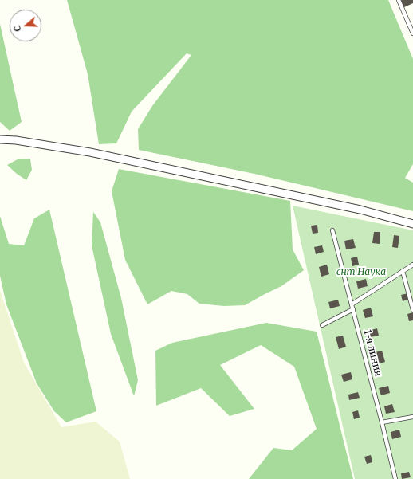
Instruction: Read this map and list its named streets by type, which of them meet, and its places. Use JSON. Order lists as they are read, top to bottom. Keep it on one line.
{"streets":{"lane":["1-я линия"]},"parks":["снт Наука"],"north":"left"}
